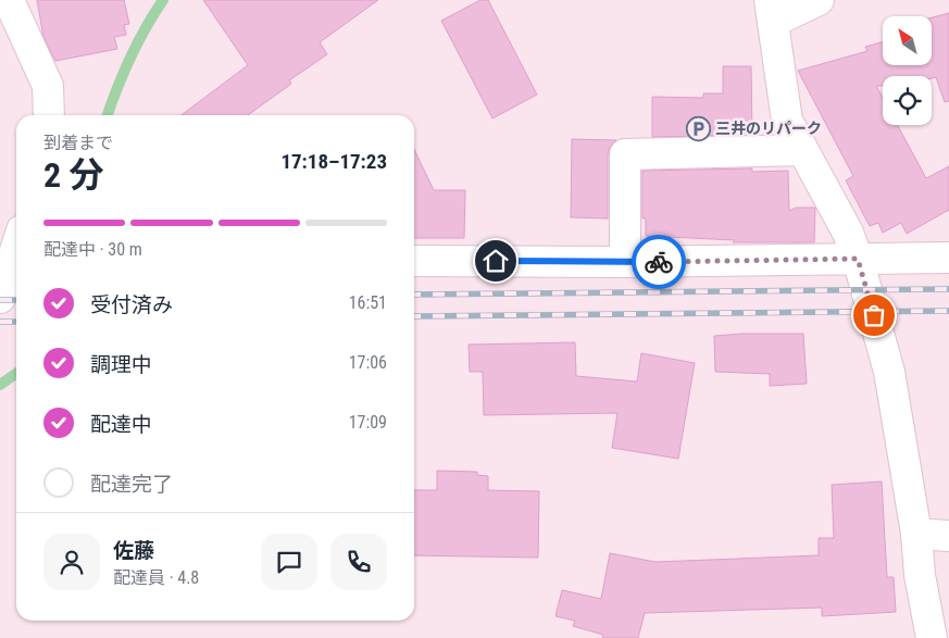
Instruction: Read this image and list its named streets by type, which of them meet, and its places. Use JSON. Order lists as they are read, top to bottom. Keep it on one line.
{"places":{"parking":["三井のリパーク"]},"north":"top left","page":{"heading":["2 分","到着まで","17:18–17:23"],"panel":["佐藤","配達員 · 4.8"],"bar":"配達中 · 30 m","list":[["受付済み","16:51"],["調理中","17:06"],["配達中","17:09"],"配達完了"]}}
